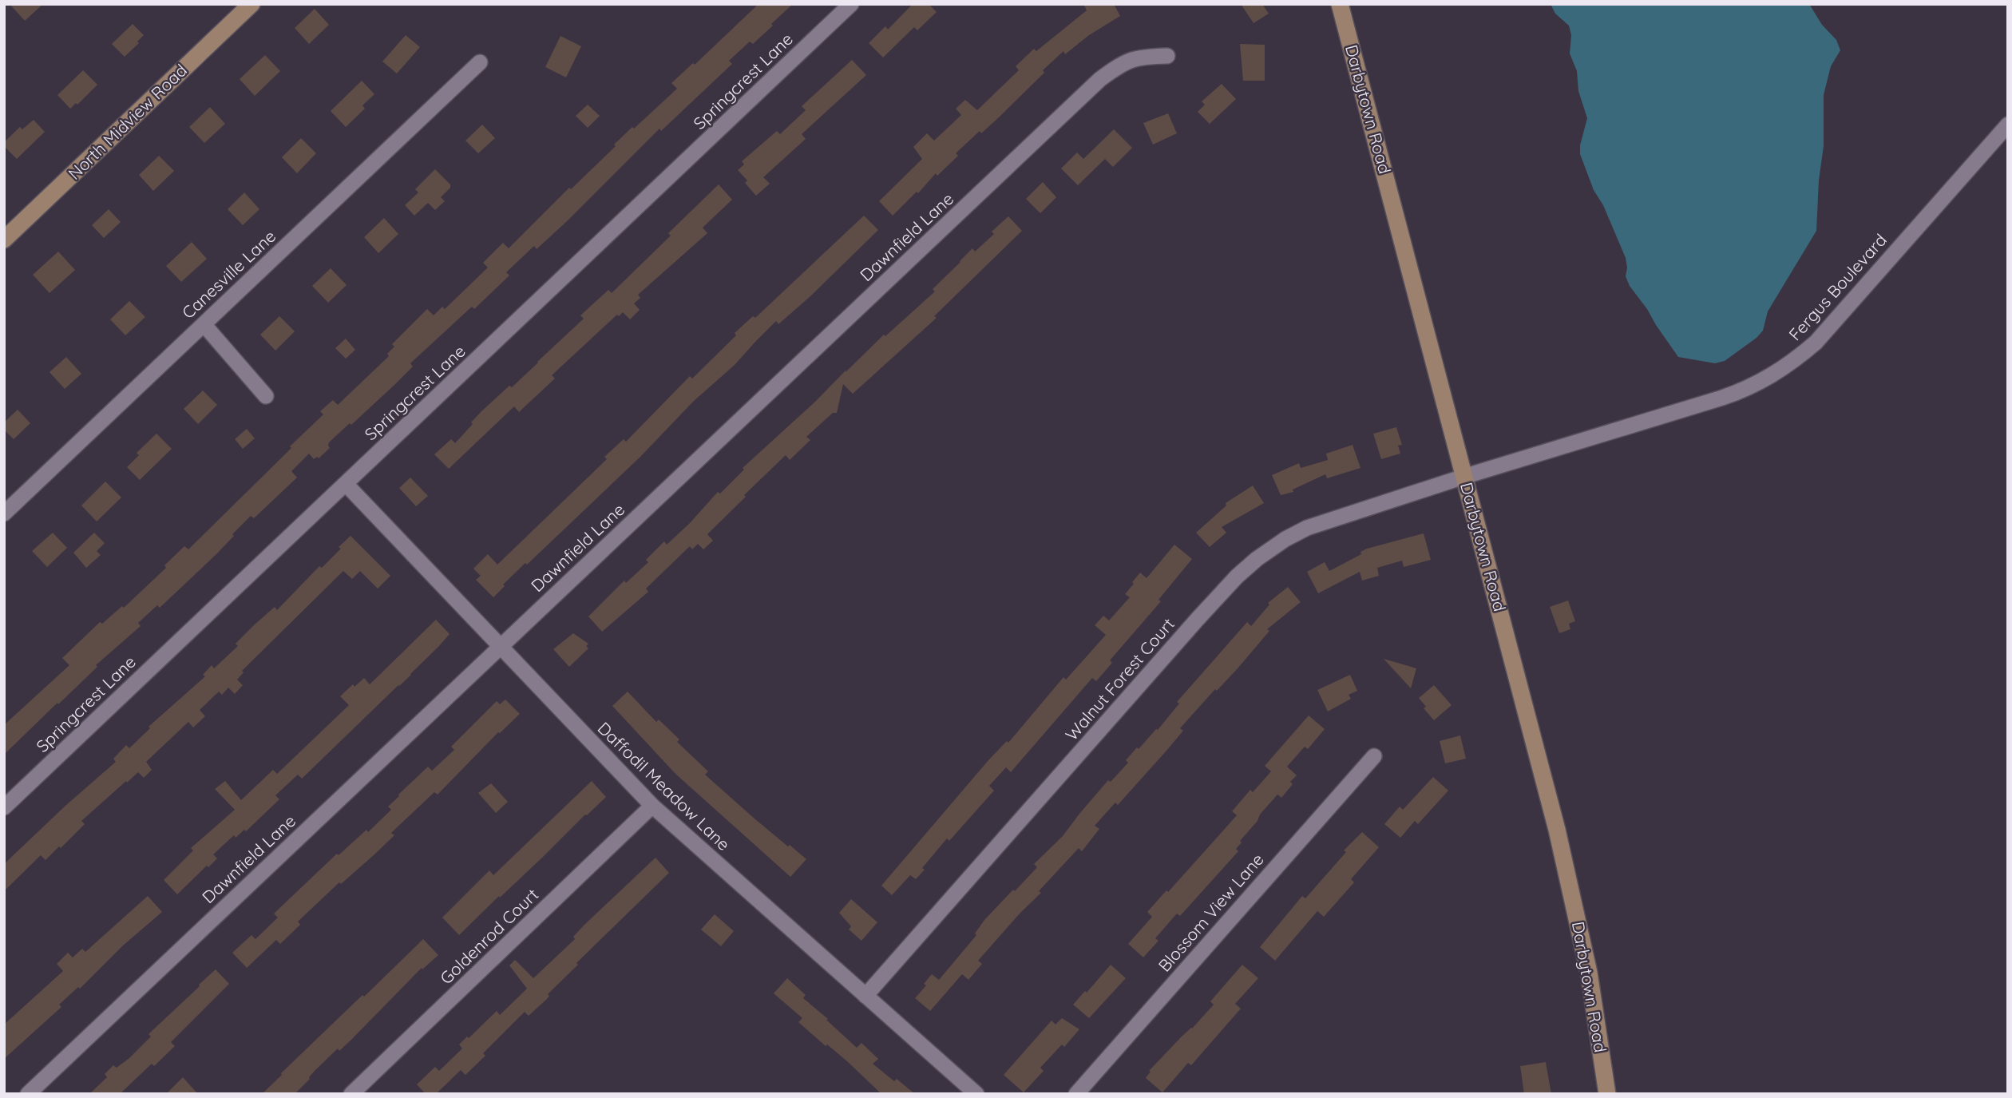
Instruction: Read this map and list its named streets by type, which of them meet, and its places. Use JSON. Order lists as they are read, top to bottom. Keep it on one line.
{"streets":{"main road":["Darbytown Road","North Midview Road"],"street":["Springcrest Lane","Dawnfield Lane","Canesville Lane","Fergus Boulevard","Walnut Forest Court","Daffodil Meadow Lane","Blossom View Lane","Goldenrod Court"]},"crossings":[["Springcrest Lane","Daffodil Meadow Lane"],["Darbytown Road","Fergus Boulevard"],["Darbytown Road","Walnut Forest Court"],["Dawnfield Lane","Daffodil Meadow Lane"],["Fergus Boulevard","Walnut Forest Court"],["Walnut Forest Court","Daffodil Meadow Lane"],["Daffodil Meadow Lane","Goldenrod Court"]]}
